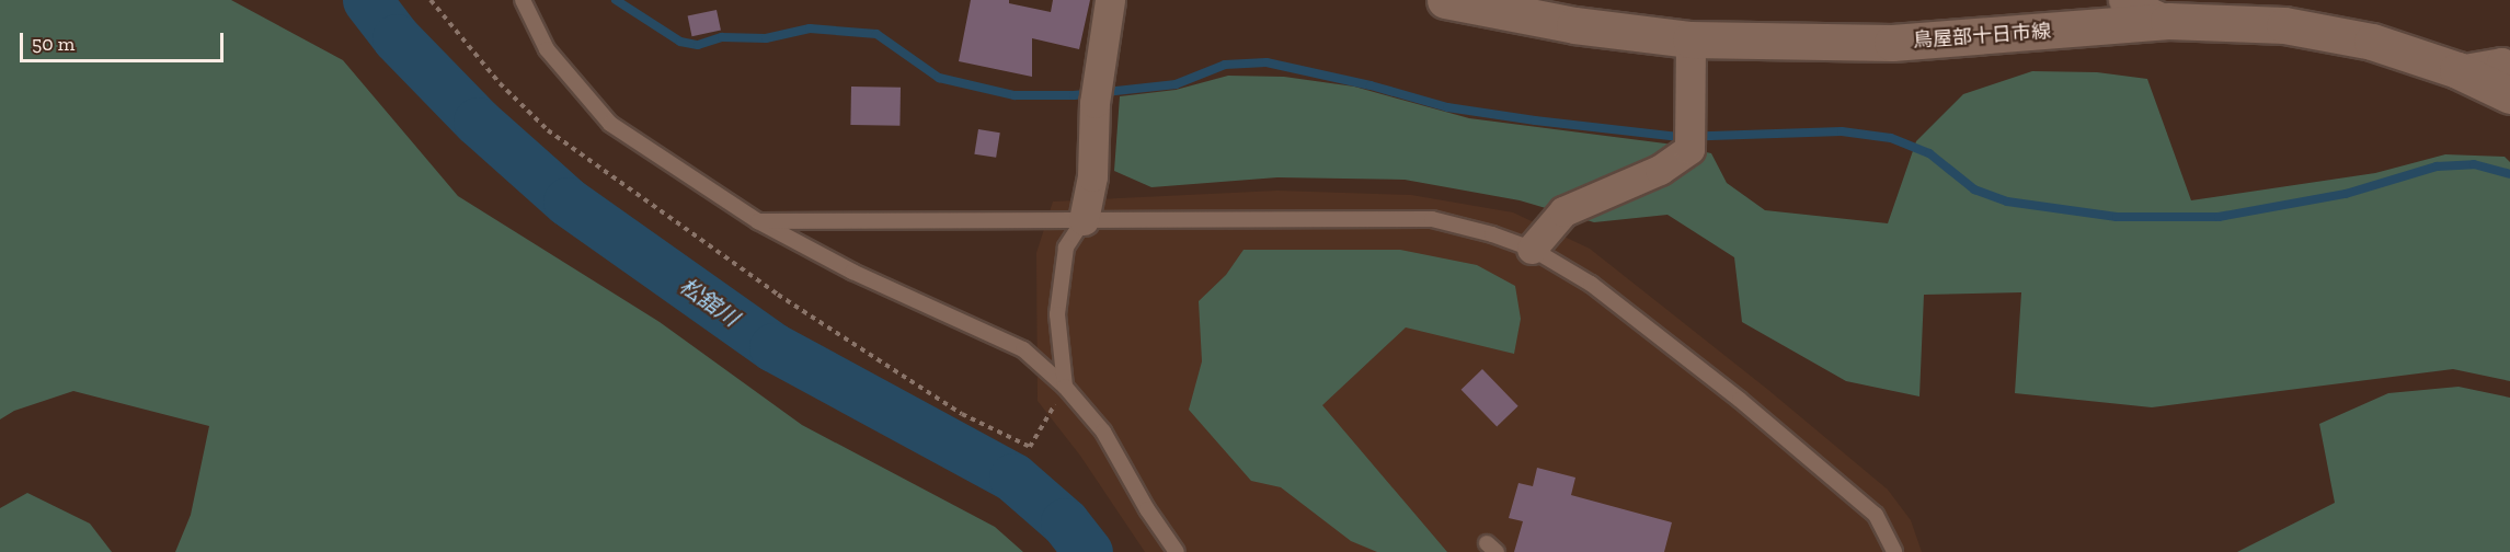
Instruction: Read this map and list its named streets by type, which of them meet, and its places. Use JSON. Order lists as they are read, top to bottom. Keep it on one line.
{"streets":{"main road":["鳥屋部十日市線"]},"water":["松舘川"],"scale_bar":"50 m"}
